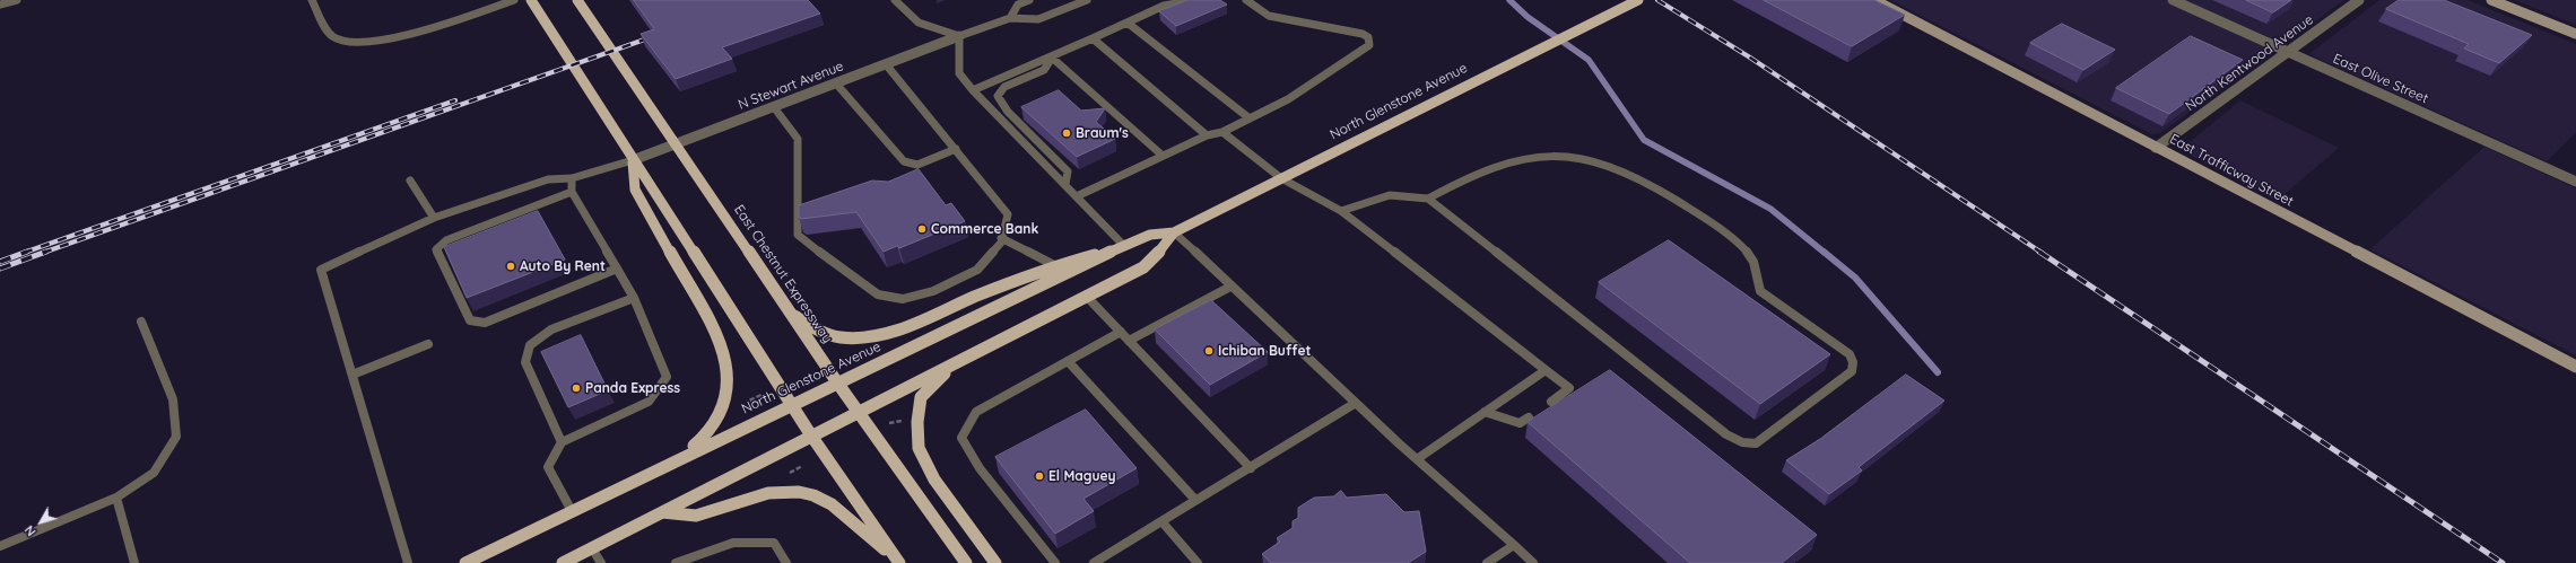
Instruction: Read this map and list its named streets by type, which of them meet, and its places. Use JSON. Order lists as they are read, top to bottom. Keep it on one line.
{"streets":{"main road":["North Glenstone Avenue","East Trafficway Street","East Chestnut Expressway"],"street":["North Kentwood Avenue","East Olive Street","N Stewart Avenue"]},"crossings":[["North Kentwood Avenue","East Olive Street"],["North Kentwood Avenue","East Trafficway Street"],["N Stewart Avenue","East Chestnut Expressway"],["North Glenstone Avenue","East Chestnut Expressway"]],"places":["Braum's","Commerce Bank","Auto By Rent","Ichiban Buffet","Panda Express","El Maguey"],"north":"bottom left"}
